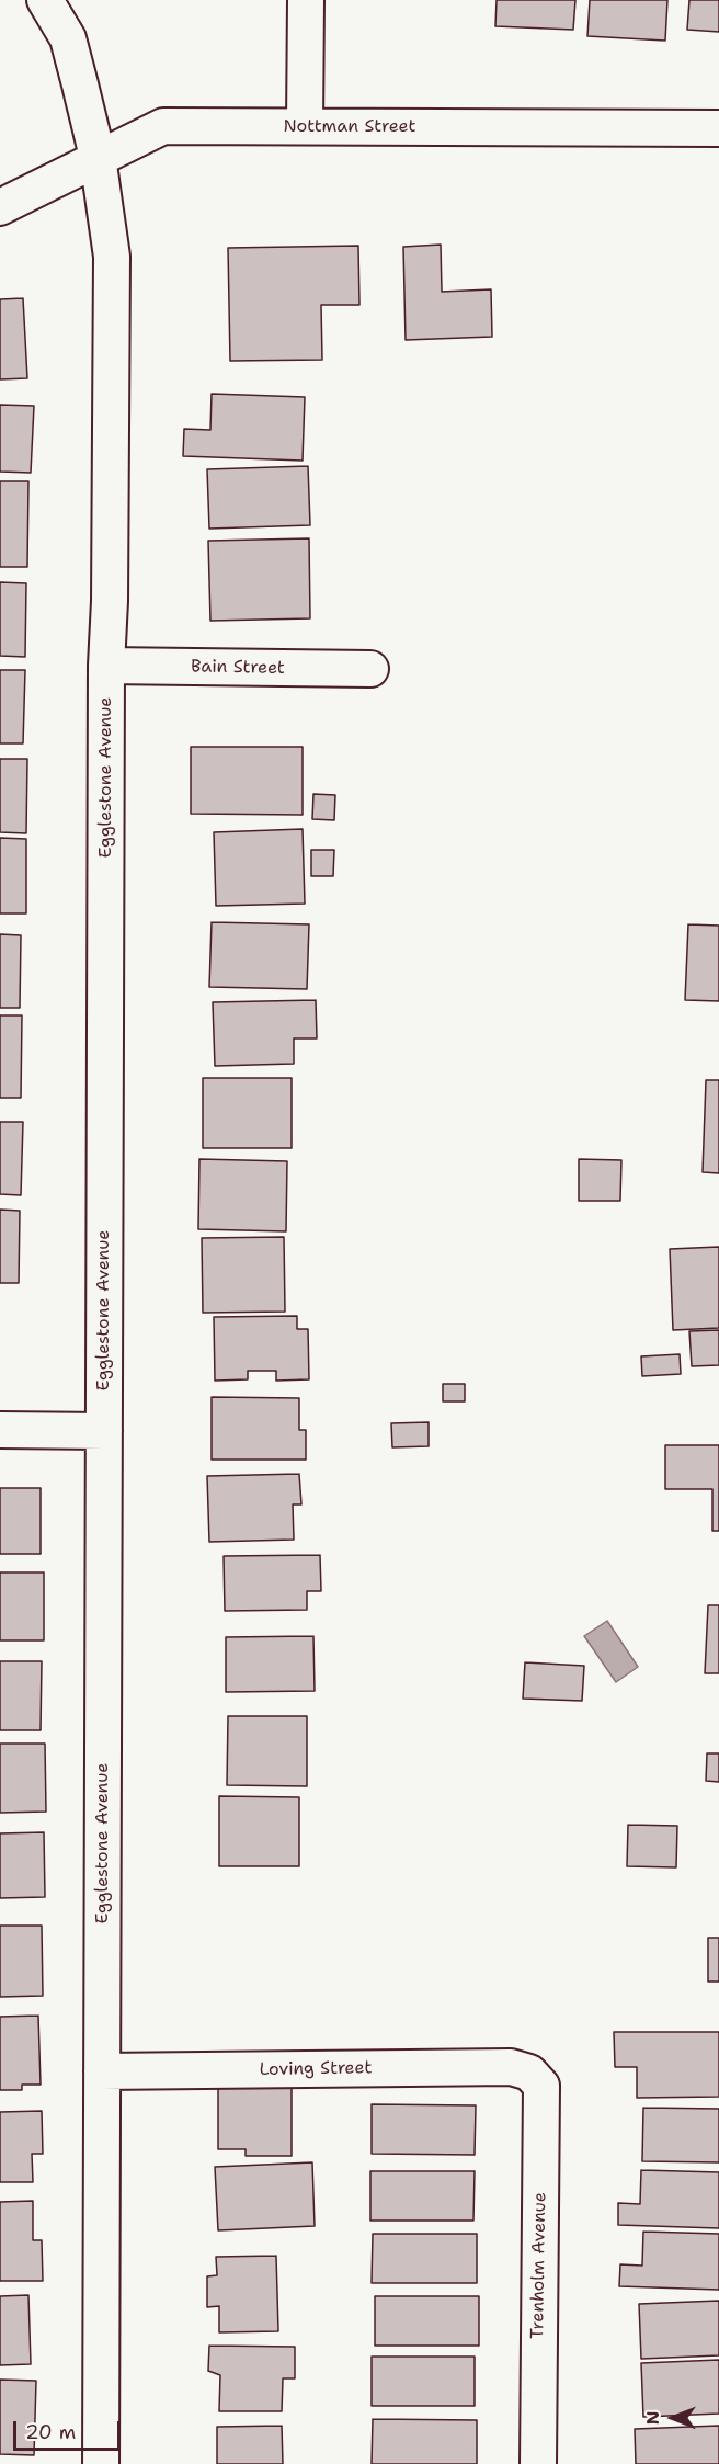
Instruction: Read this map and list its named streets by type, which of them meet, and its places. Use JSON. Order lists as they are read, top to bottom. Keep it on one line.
{"streets":{"street":["Nottman Street","Bain Street","Egglestone Avenue","Loving Street","Trenholm Avenue"]},"crossings":[["Nottman Street","Egglestone Avenue"],["Bain Street","Egglestone Avenue"],["Egglestone Avenue","Loving Street"],["Loving Street","Trenholm Avenue"]],"scale_bar":"20 m","north":"left"}
